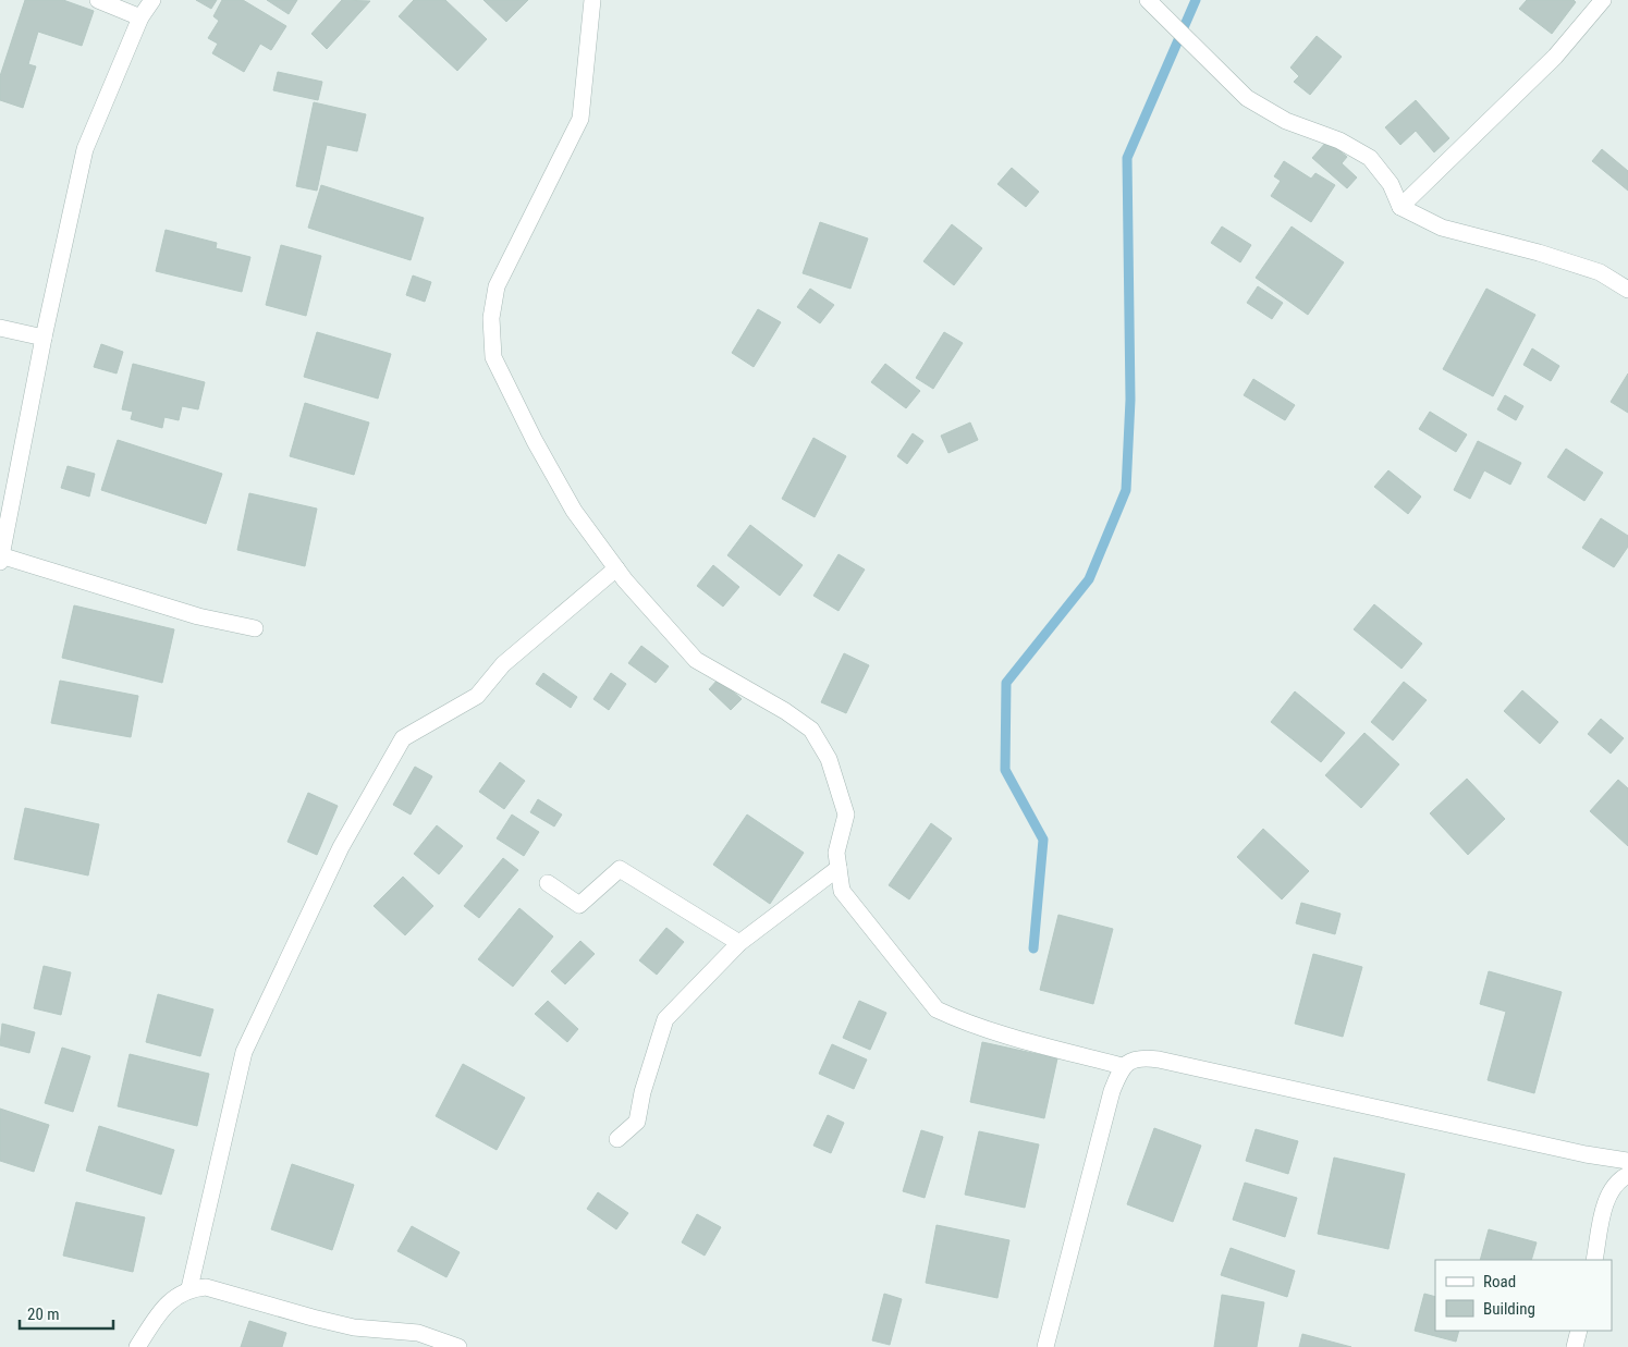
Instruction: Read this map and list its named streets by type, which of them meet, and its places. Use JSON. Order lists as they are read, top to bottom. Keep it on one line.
{"legend":["Road","Building"],"scale_bar":"20 m"}
